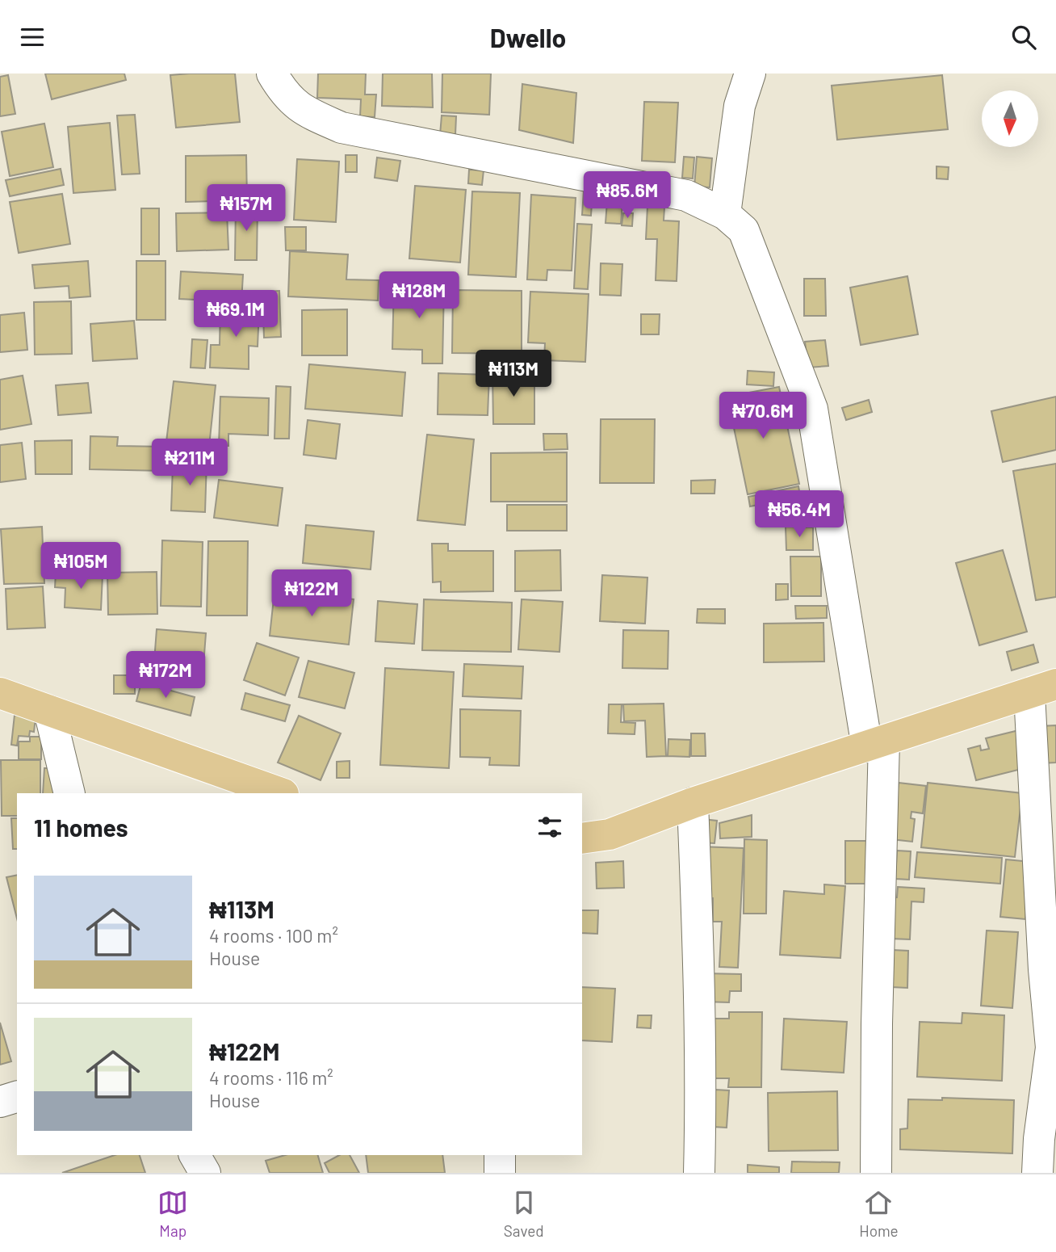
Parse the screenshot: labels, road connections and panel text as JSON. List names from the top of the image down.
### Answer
{
  "north": "bottom",
  "page": {
    "header": "Dwello",
    "price": [
      "₦85.6M",
      "₦157M",
      "₦128M",
      "₦69.1M",
      "₦113M",
      "₦70.6M",
      "₦211M",
      "₦56.4M",
      "₦105M",
      "₦122M",
      "₦172M"
    ],
    "heading": "11 homes",
    "list": [
      {
        "name": "₦113M",
        "note": "4 rooms · 100 m² · House"
      },
      {
        "name": "₦122M",
        "note": "4 rooms · 116 m² · House"
      }
    ],
    "tabs": ["Map", "Saved", "Home"]
  }
}
